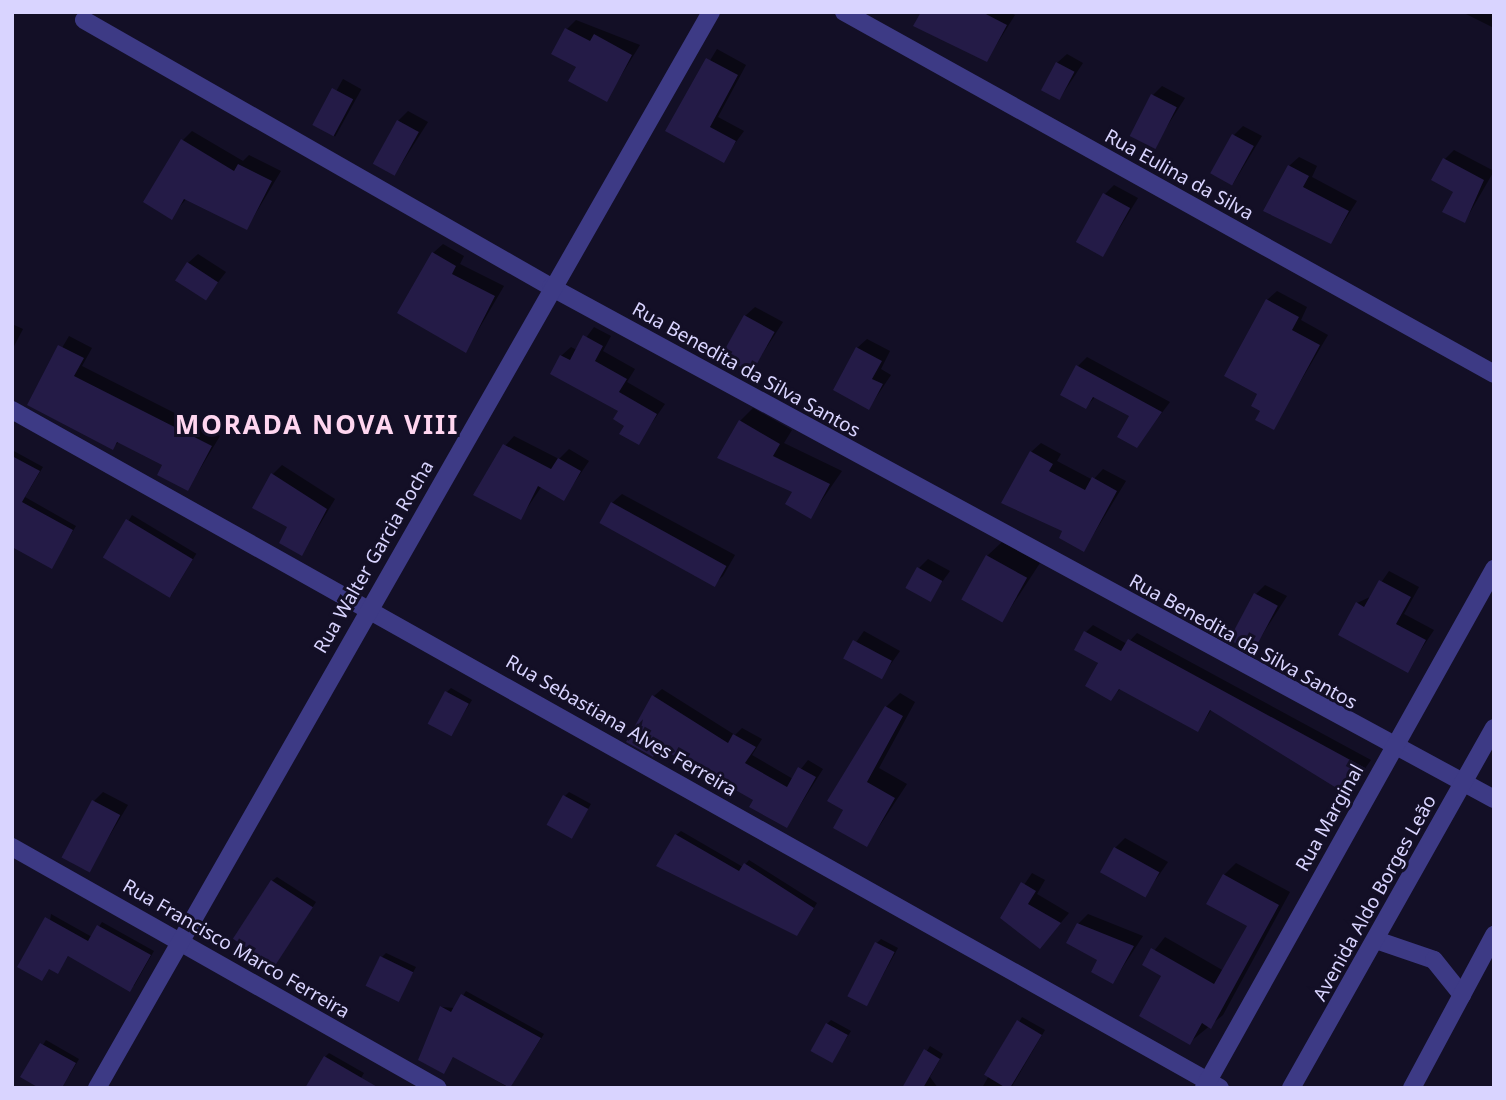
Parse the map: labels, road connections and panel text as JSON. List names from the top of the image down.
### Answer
{
  "streets": {
    "street": [
      "Rua Eulina da Silva",
      "Rua Benedita da Silva Santos",
      "Rua Walter Garcia Rocha",
      "Rua Sebastiana Alves Ferreira",
      "Rua Marginal",
      "Avenida Aldo Borges Leão",
      "Rua Francisco Marco Ferreira"
    ]
  },
  "crossings": [
    ["Rua Benedita da Silva Santos", "Rua Walter Garcia Rocha"],
    ["Rua Benedita da Silva Santos", "Rua Marginal"],
    ["Rua Benedita da Silva Santos", "Avenida Aldo Borges Leão"],
    ["Rua Walter Garcia Rocha", "Rua Sebastiana Alves Ferreira"],
    ["Rua Walter Garcia Rocha", "Rua Francisco Marco Ferreira"],
    ["Rua Sebastiana Alves Ferreira", "Rua Marginal"]
  ],
  "districts": ["MORADA NOVA VIII"]
}
